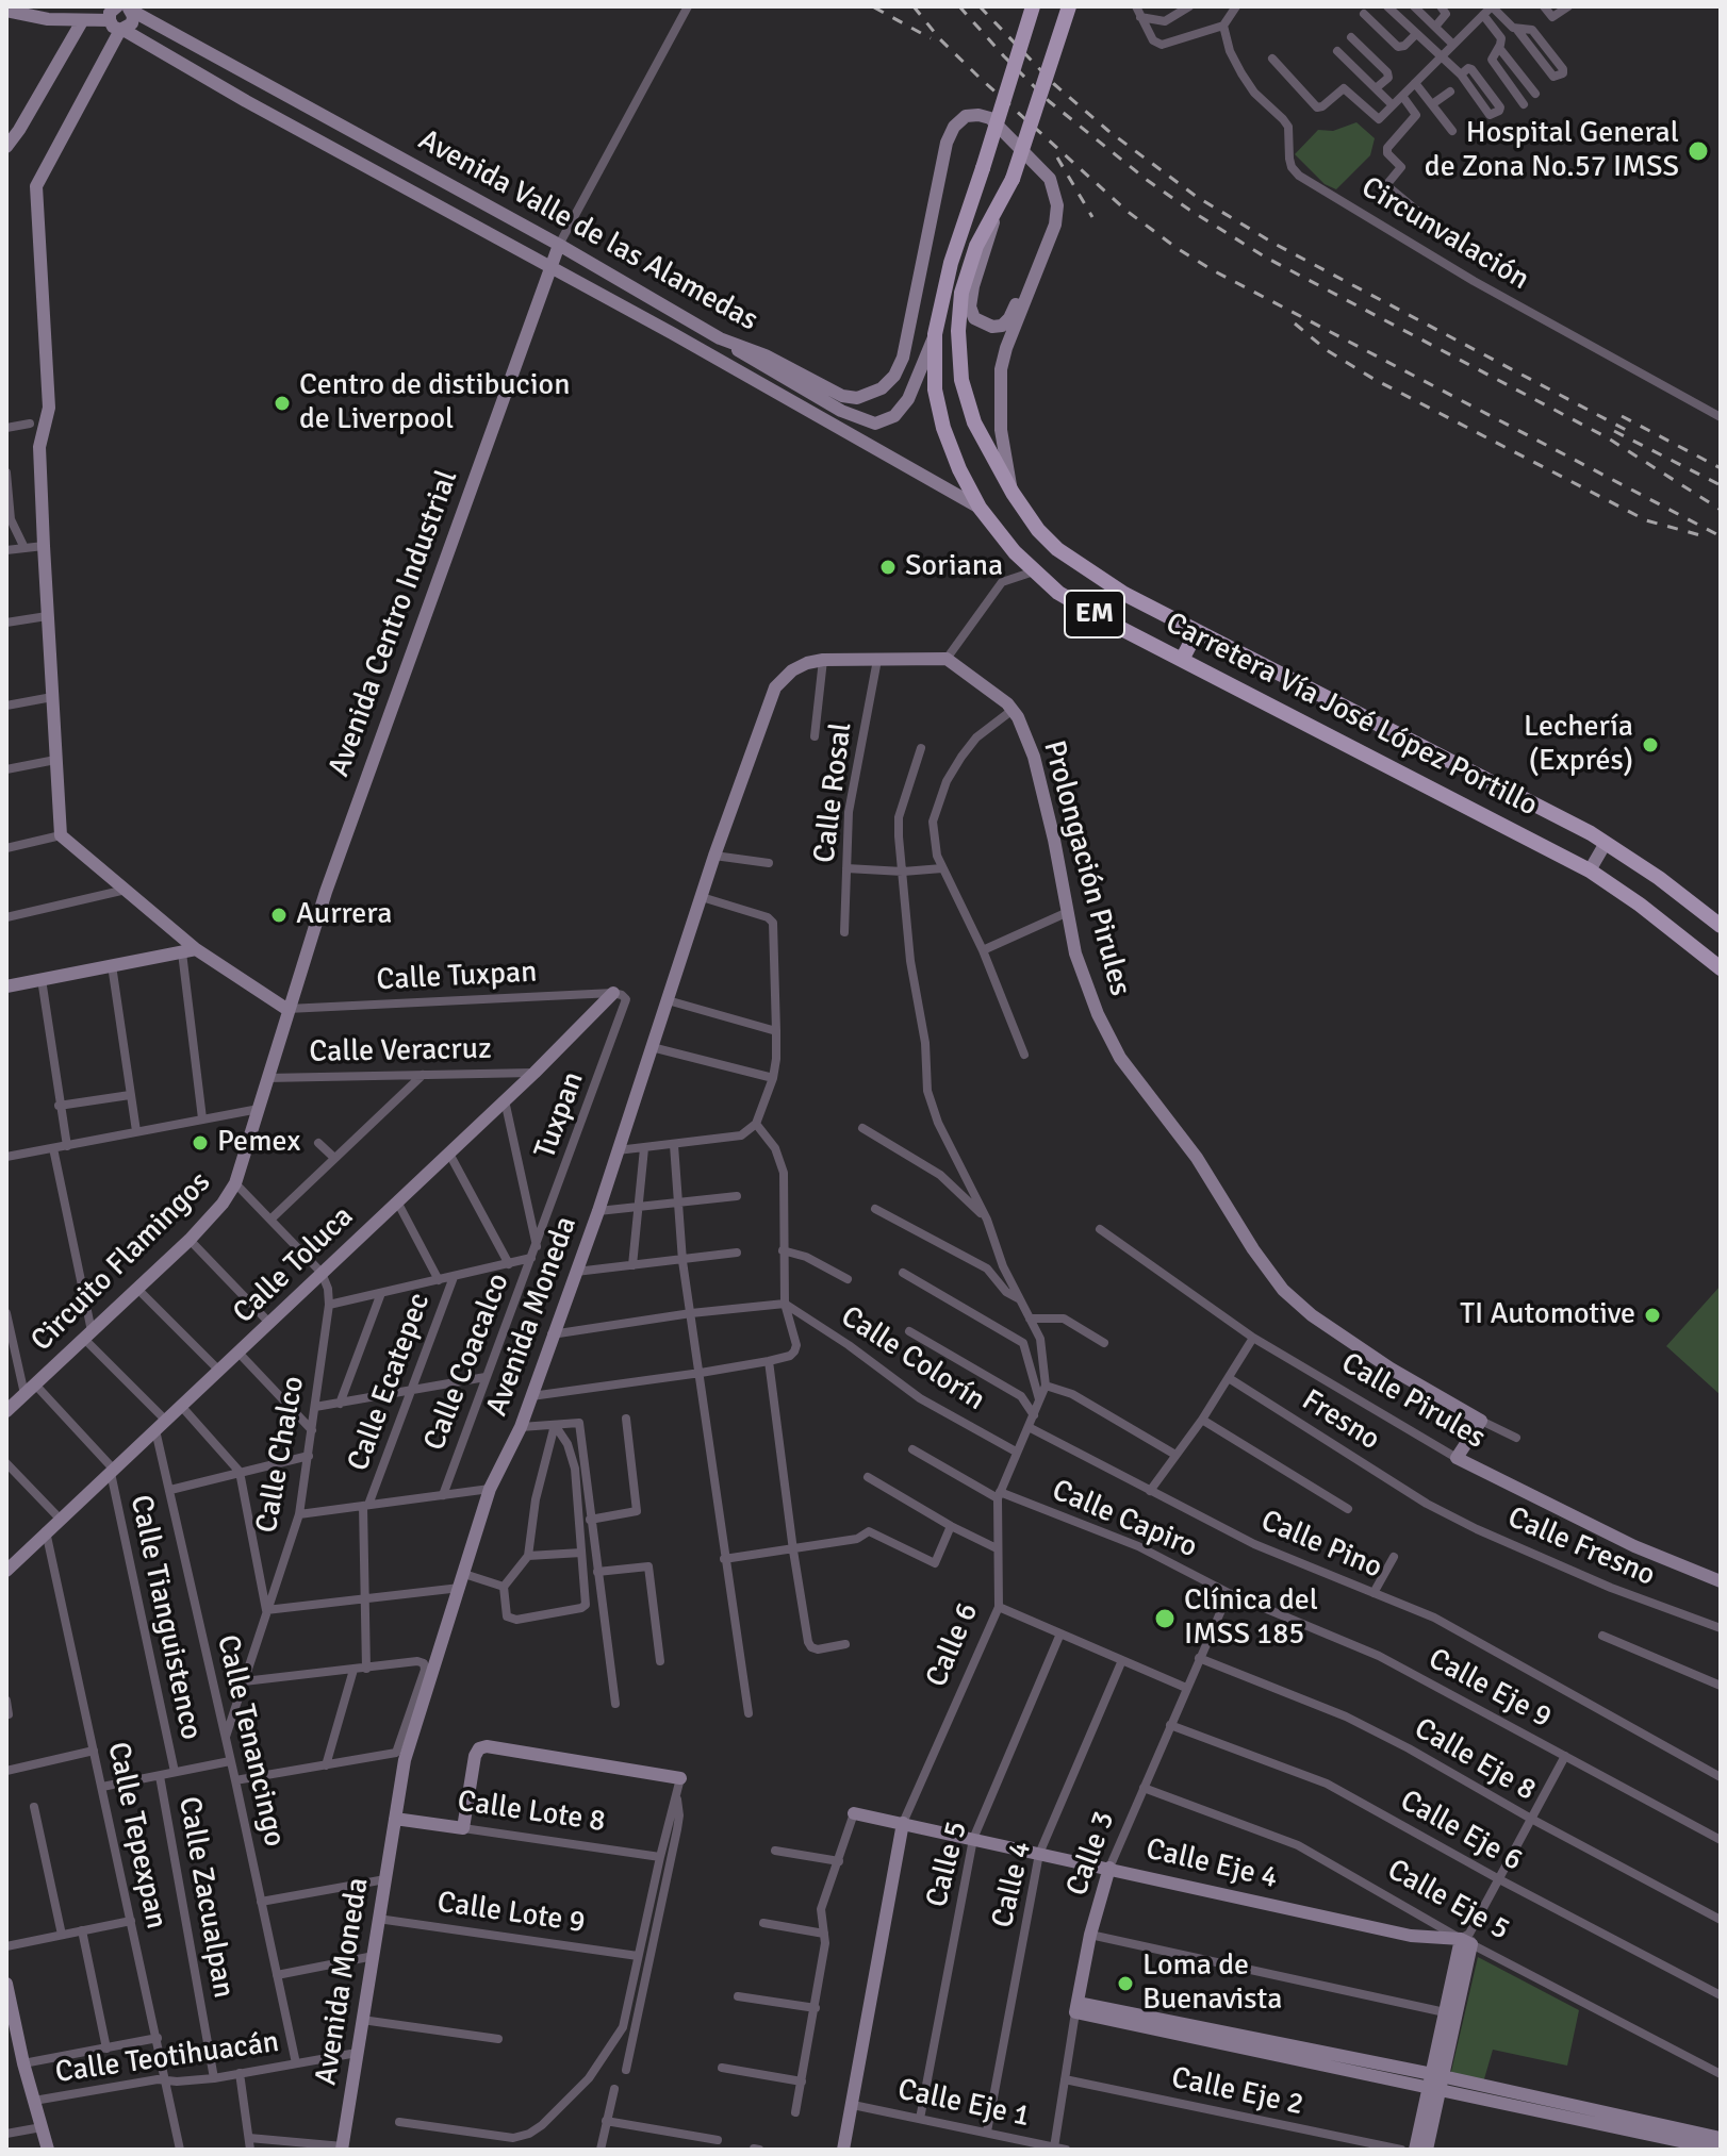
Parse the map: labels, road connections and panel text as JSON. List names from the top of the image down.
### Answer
{
  "streets": {
    "main road": [
      "Avenida Valle de las Alamedas",
      "EM",
      "Avenida Centro Industrial",
      "Carretera Vía José López Portillo",
      "Prolongación Pirules",
      "Circuito Flamingos",
      "Calle Toluca",
      "Avenida Moneda",
      "Calle Pirules",
      "Calle 6",
      "Calle Lote 8",
      "Calle 3",
      "Calle Eje 4"
    ],
    "street": [
      "Circunvalación",
      "Calle Rosal",
      "Calle Tuxpan",
      "Calle Veracruz",
      "Tuxpan",
      "Calle Colorín",
      "Calle Coacalco",
      "Calle Ecatepec",
      "Fresno",
      "Calle Chalco",
      "Calle Capiro",
      "Calle Pino",
      "Calle Fresno",
      "Calle Tianguistenco",
      "Calle Eje 9",
      "Calle Tenancingo",
      "Calle Eje 8",
      "Calle Eje 6",
      "Calle Tepexpan",
      "Calle 5",
      "Calle 4",
      "Calle Zacualpan",
      "Calle Eje 5",
      "Calle Lote 9",
      "Calle Teotihuacán",
      "Calle Eje 2",
      "Calle Eje 1"
    ]
  },
  "crossings": [
    ["Avenida Valle de las Alamedas", "Avenida Centro Industrial"],
    ["Avenida Valle de las Alamedas", "Carretera Vía José López Portillo"],
    ["Avenida Centro Industrial", "Calle Tuxpan"],
    ["Avenida Centro Industrial", "Calle Veracruz"],
    ["Avenida Centro Industrial", "Circuito Flamingos"],
    ["Calle Rosal", "Avenida Moneda"],
    ["Prolongación Pirules", "Avenida Moneda"],
    ["Calle Tuxpan", "Tuxpan"],
    ["Calle Tuxpan", "Calle Toluca"],
    ["Calle Veracruz", "Calle Toluca"],
    ["Tuxpan", "Calle Toluca"],
    ["Tuxpan", "Calle Coacalco"],
    ["Calle Toluca", "Calle Ecatepec"],
    ["Calle Toluca", "Calle Chalco"],
    ["Calle Toluca", "Calle Tianguistenco"],
    ["Calle Toluca", "Calle Tenancingo"],
    ["Calle Toluca", "Calle Tepexpan"],
    ["Avenida Moneda", "Calle Lote 8"],
    ["Avenida Moneda", "Calle Lote 9"],
    ["Avenida Moneda", "Calle Teotihuacán"],
    ["Calle Colorín", "Calle 6"],
    ["Fresno", "Calle Fresno"],
    ["Calle Chalco", "Calle Tenancingo"],
    ["Calle Capiro", "Calle 6"],
    ["Calle Capiro", "Calle Eje 9"],
    ["Calle Capiro", "Calle 3"],
    ["Calle Pino", "Calle 6"],
    ["Calle 6", "Calle Eje 4"],
    ["Calle 6", "Calle Eje 1"],
    ["Calle Eje 9", "Calle 3"],
    ["Calle Tenancingo", "Calle Teotihuacán"],
    ["Calle Eje 8", "Calle 3"],
    ["Calle Eje 6", "Calle 3"],
    ["Calle Tepexpan", "Calle Teotihuacán"],
    ["Calle 3", "Calle Eje 4"],
    ["Calle 3", "Calle Eje 5"],
    ["Calle 3", "Calle Eje 2"],
    ["Calle 3", "Calle Eje 1"],
    ["Calle 5", "Calle Eje 4"],
    ["Calle 5", "Calle Eje 1"],
    ["Calle Eje 4", "Calle 4"],
    ["Calle Eje 4", "Calle Eje 5"],
    ["Calle 4", "Calle Eje 1"],
    ["Calle Zacualpan", "Calle Teotihuacán"]
  ],
  "places": [
    "Hospital General de Zona No.57 IMSS",
    "Centro de distibucion de Liverpool",
    "Soriana",
    "Lechería (Exprés)",
    "Aurrera",
    "Pemex",
    "TI Automotive",
    "Clínica del IMSS 185",
    "Loma de Buenavista"
  ]
}
